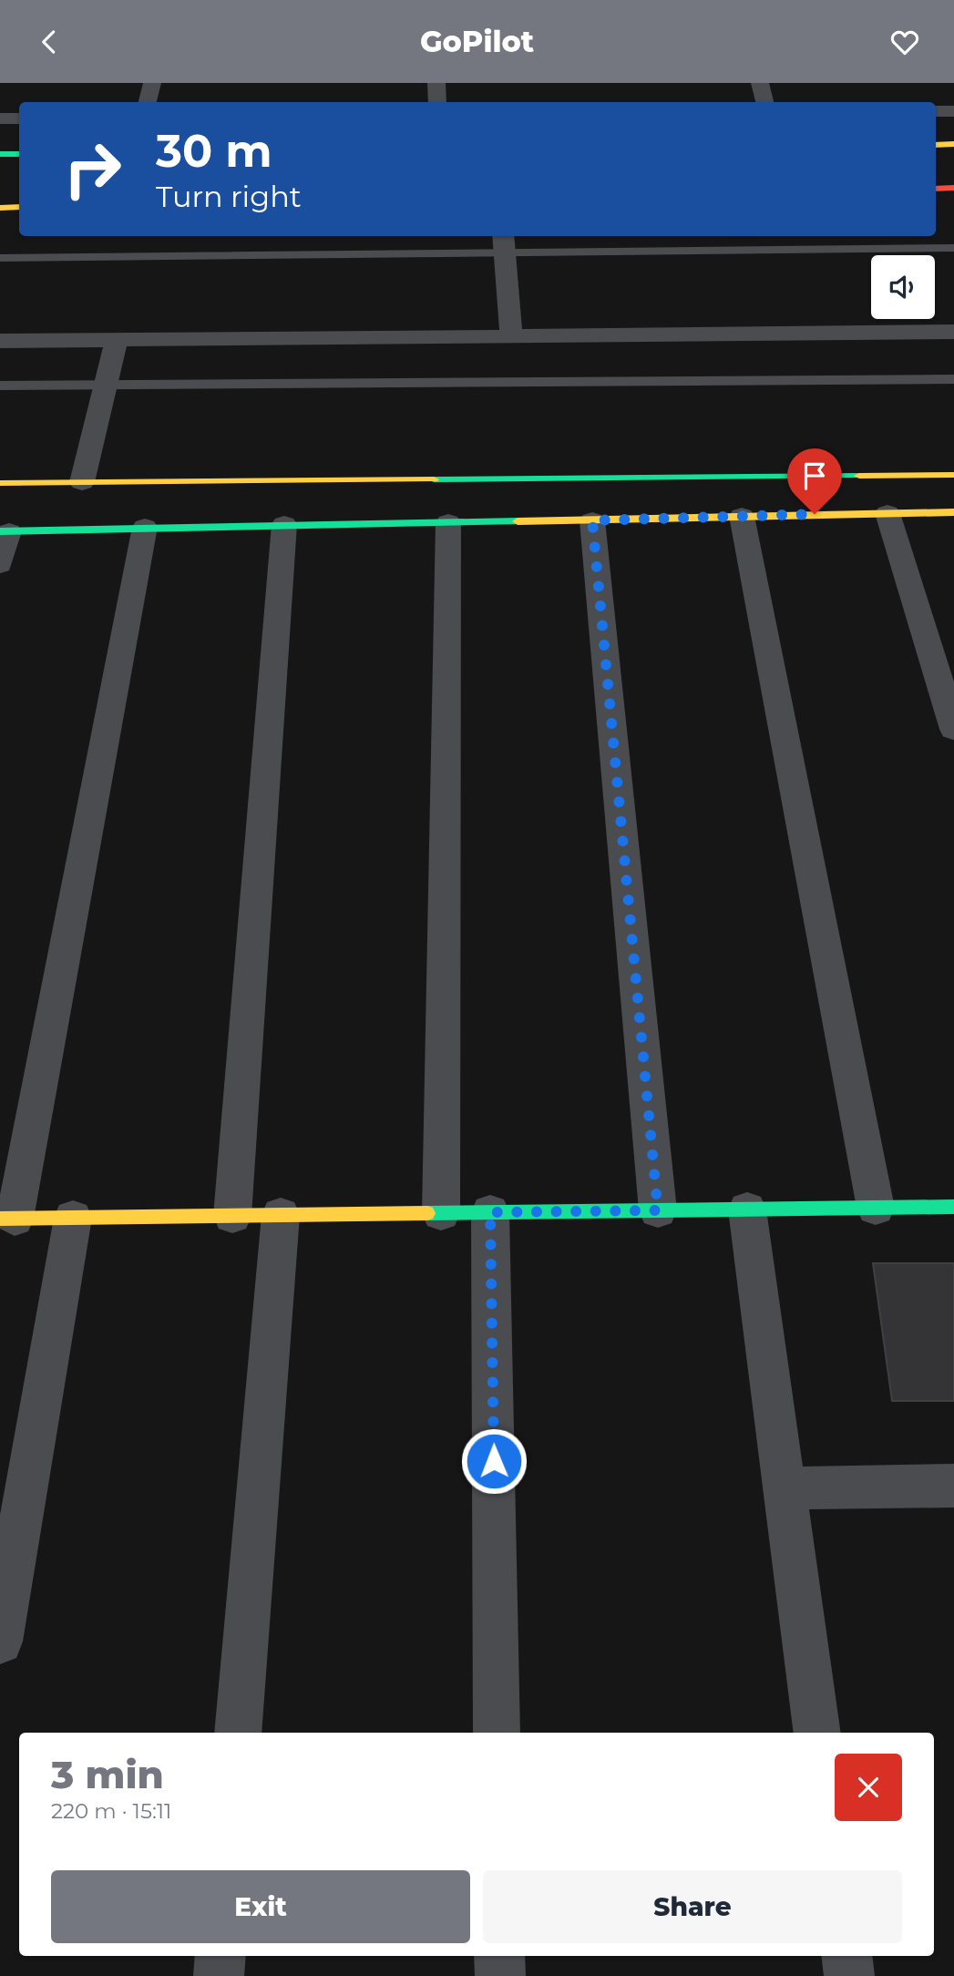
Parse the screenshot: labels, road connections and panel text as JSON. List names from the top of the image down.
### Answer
{
  "page": {
    "header": "GoPilot",
    "turn": ["30 m", "Turn right"],
    "heading": ["3 min", "220 m · 15:11"],
    "buttons": ["Exit", "Share"]
  }
}
